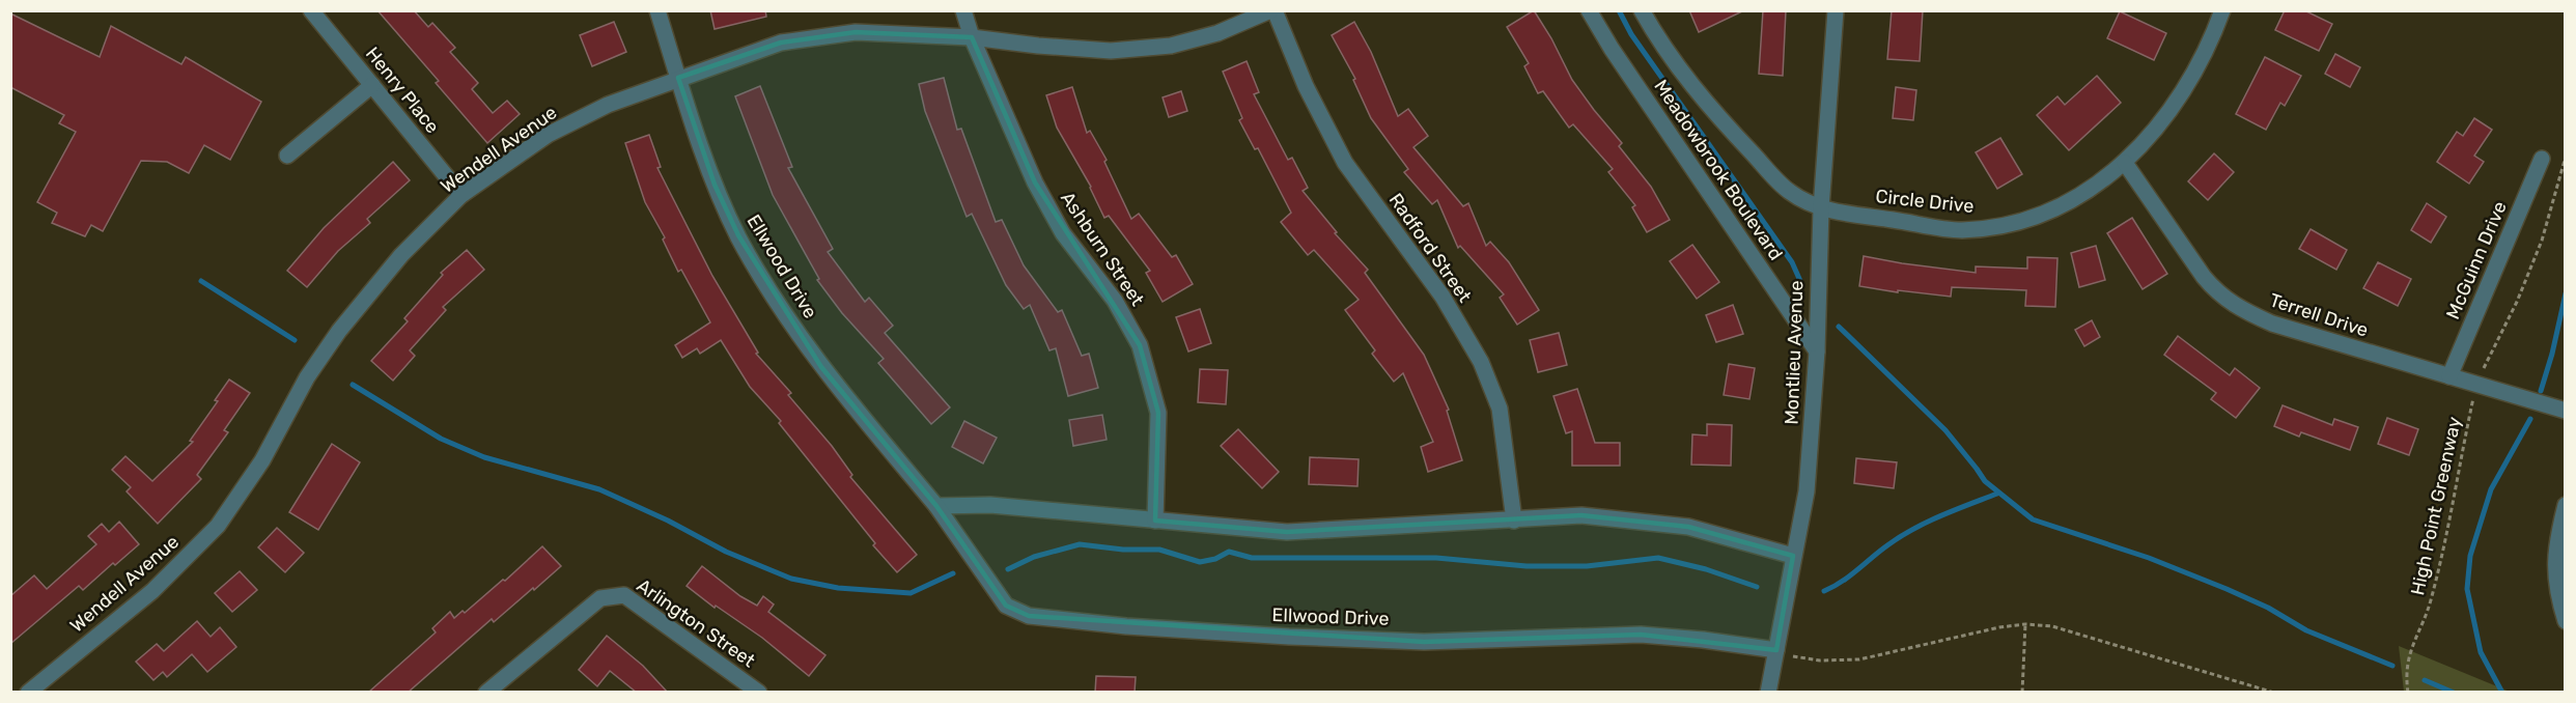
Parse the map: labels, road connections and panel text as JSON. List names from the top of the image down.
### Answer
{
  "streets": {
    "street": [
      "Henry Place",
      "Wendell Avenue",
      "Meadowbrook Boulevard",
      "Circle Drive",
      "Radford Street",
      "Ashburn Street",
      "McGuinn Drive",
      "Ellwood Drive",
      "Terrell Drive",
      "Montlieu Avenue",
      "Arlington Street"
    ],
    "path": ["High Point Greenway"]
  },
  "crossings": [
    ["Henry Place", "Wendell Avenue"],
    ["Wendell Avenue", "Radford Street"],
    ["Wendell Avenue", "Ashburn Street"],
    ["Wendell Avenue", "Ellwood Drive"],
    ["Meadowbrook Boulevard", "Circle Drive"],
    ["Meadowbrook Boulevard", "Montlieu Avenue"],
    ["Circle Drive", "Terrell Drive"],
    ["Circle Drive", "Montlieu Avenue"],
    ["McGuinn Drive", "Terrell Drive"],
    ["Ellwood Drive", "Montlieu Avenue"]
  ]
}
